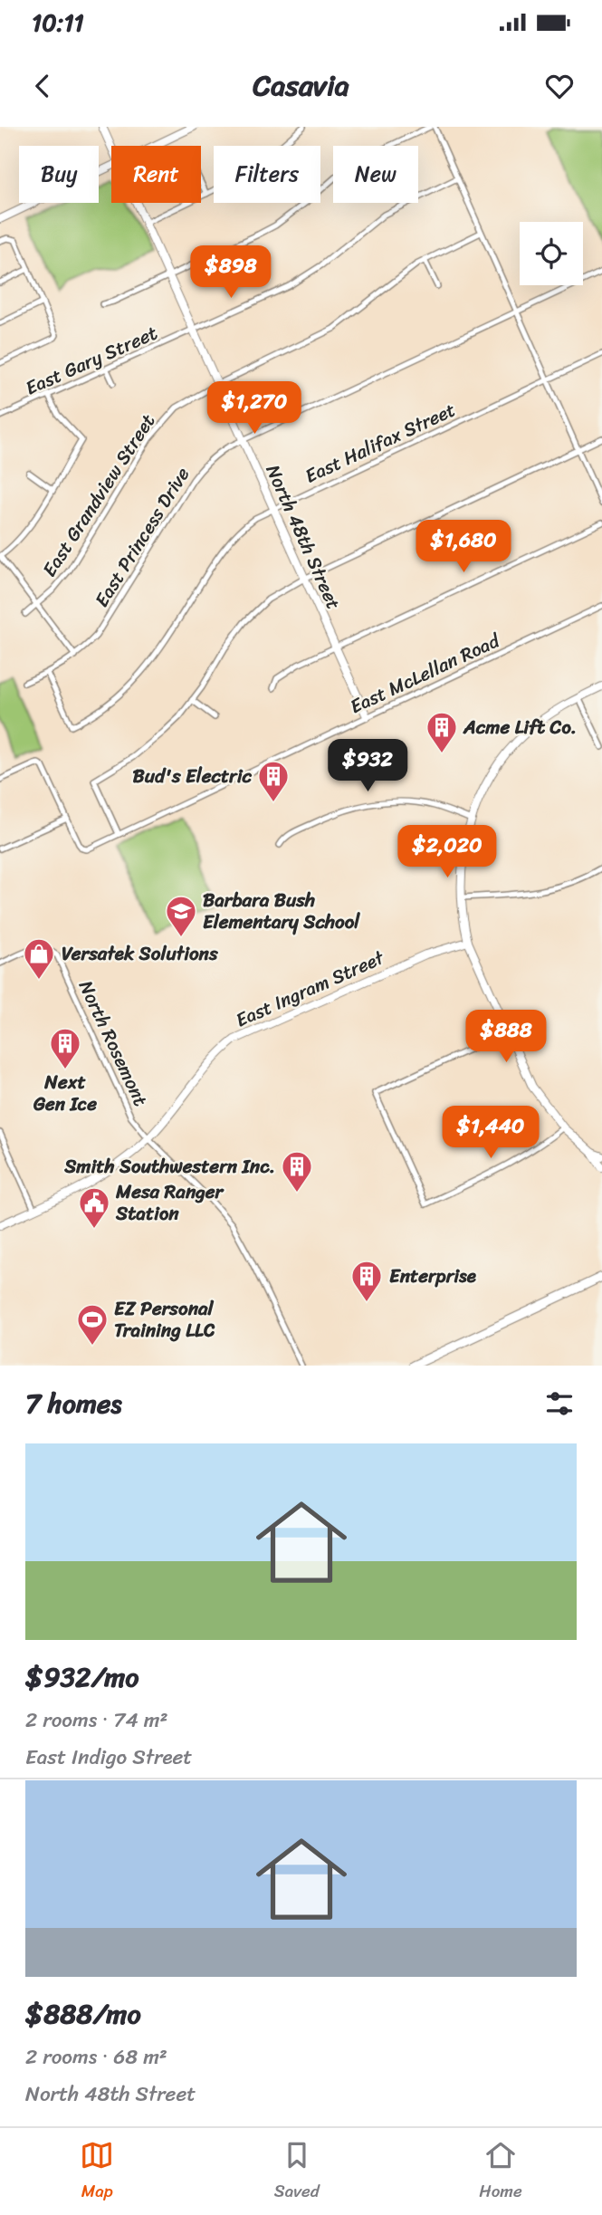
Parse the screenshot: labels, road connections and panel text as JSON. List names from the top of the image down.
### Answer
{
  "streets": {
    "street": [
      "East Gary Street",
      "East Halifax Street",
      "East Grandview Street",
      "East Princess Drive",
      "North 48th Street",
      "East McLellan Road",
      "East Ingram Street",
      "North Rosemont"
    ]
  },
  "crossings": [
    ["East Gary Street", "North 48th Street"],
    ["East Halifax Street", "East Princess Drive"],
    ["East Halifax Street", "North 48th Street"],
    ["East Grandview Street", "North 48th Street"],
    ["East Princess Drive", "North 48th Street"],
    ["North 48th Street", "East McLellan Road"],
    ["East Ingram Street", "North Rosemont"]
  ],
  "places": {
    "building": [
      "Acme Lift Co.",
      "Bud's Electric",
      "Next Gen Ice",
      "Smith Southwestern Inc.",
      "Enterprise"
    ],
    "school or university": ["Barbara Bush Elementary School"],
    "shop": ["Versatek Solutions"],
    "public building": ["Mesa Ranger Station"],
    "sports": ["EZ Personal Training LLC"]
  },
  "page": {
    "status": "10:11",
    "header": "Casavia",
    "chip": [
      "Buy",
      "Rent",
      "Filters",
      "New"
    ],
    "price": [
      "$898",
      "$1,270",
      "$1,680",
      "$932",
      "$2,020",
      "$888",
      "$1,440"
    ],
    "heading": "7 homes",
    "list": [
      {
        "name": "$932/mo",
        "note": "2 rooms · 74 m² · East Indigo Street"
      },
      {
        "name": "$888/mo",
        "note": "2 rooms · 68 m² · North 48th Street"
      }
    ],
    "tabs": ["Map", "Saved", "Home"]
  }
}
